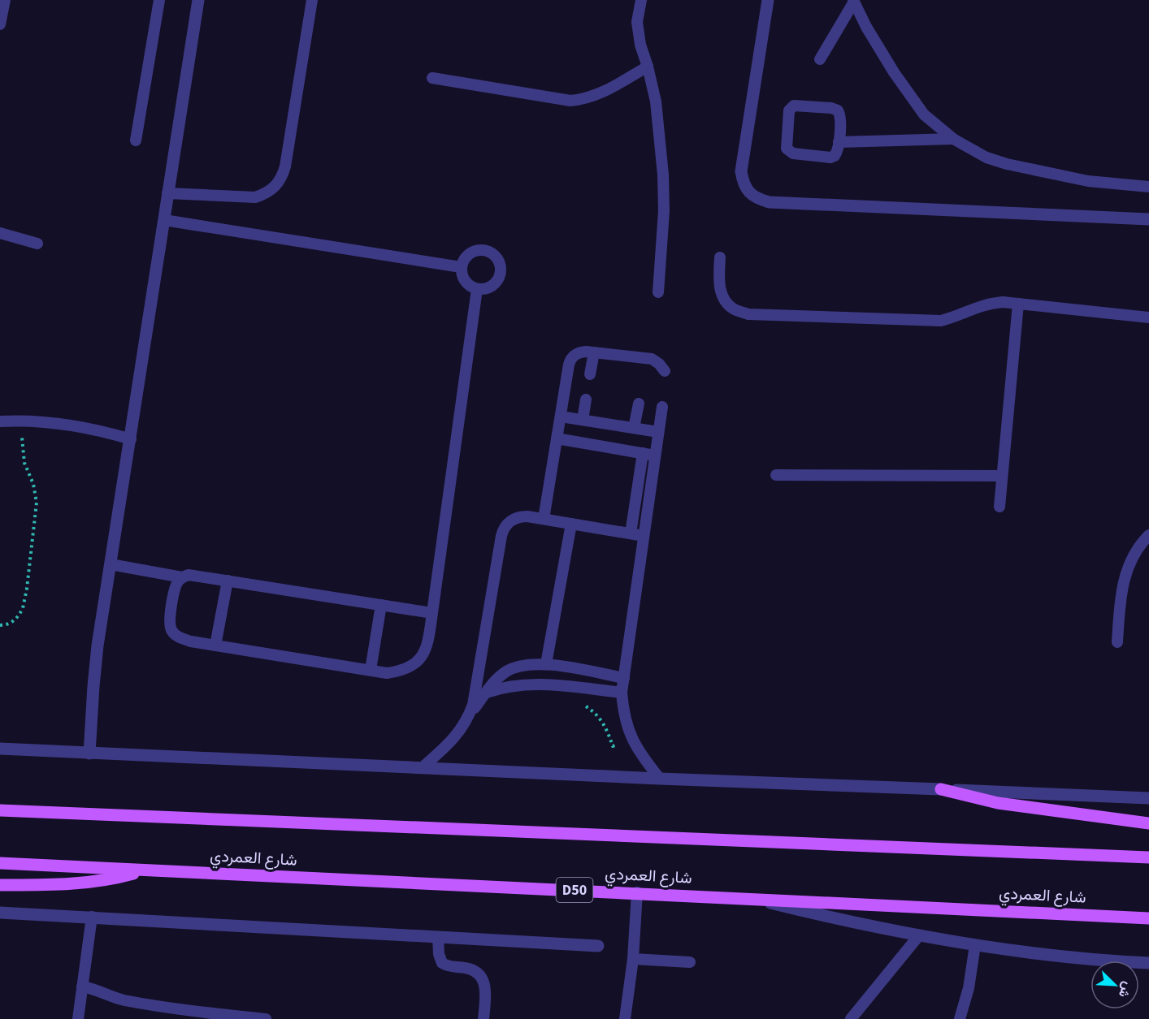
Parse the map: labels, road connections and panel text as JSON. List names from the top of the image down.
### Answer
{
  "streets": {
    "main road": ["شارع العمردي", "D50"]
  },
  "north": "bottom right"
}
